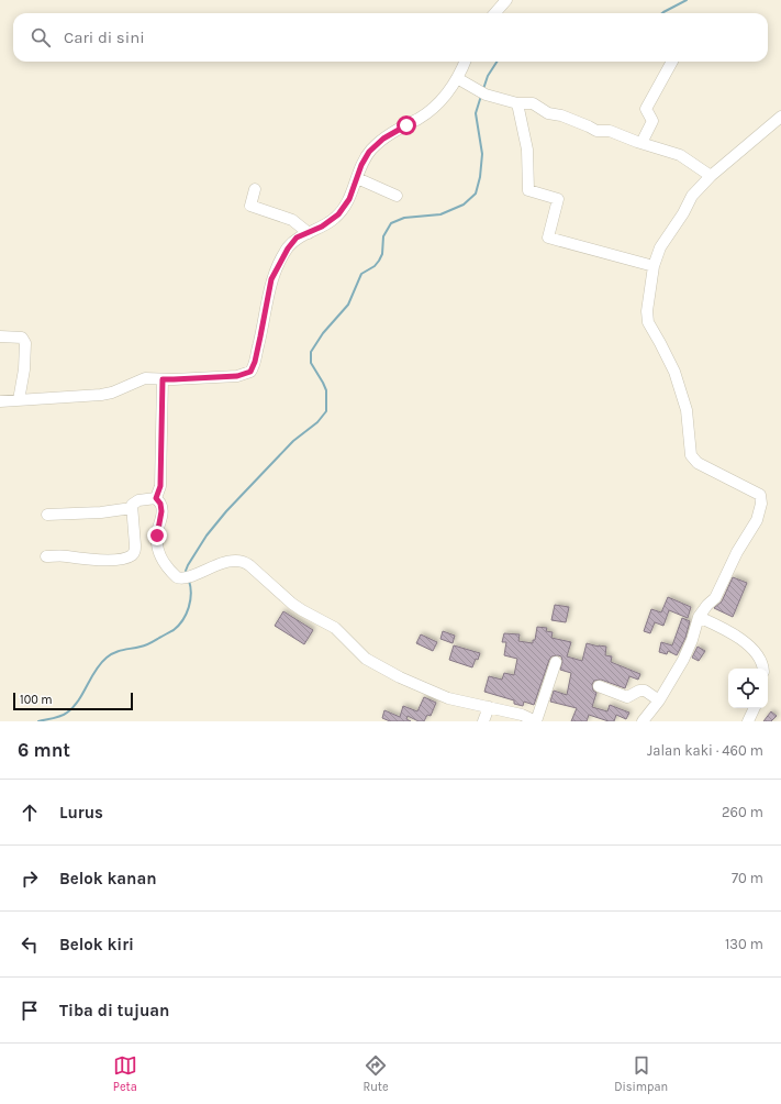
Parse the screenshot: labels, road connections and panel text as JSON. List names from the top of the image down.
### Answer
{
  "scale_bar": "100 m",
  "page": {
    "search": "Cari di sini",
    "scale": "100 m",
    "heading": ["6 mnt", "Jalan kaki · 460 m"],
    "list": [
      ["Lurus", "260 m"],
      ["Belok kanan", "70 m"],
      ["Belok kiri", "130 m"],
      "Tiba di tujuan"
    ],
    "nav": ["Peta", "Rute", "Disimpan"]
  }
}
